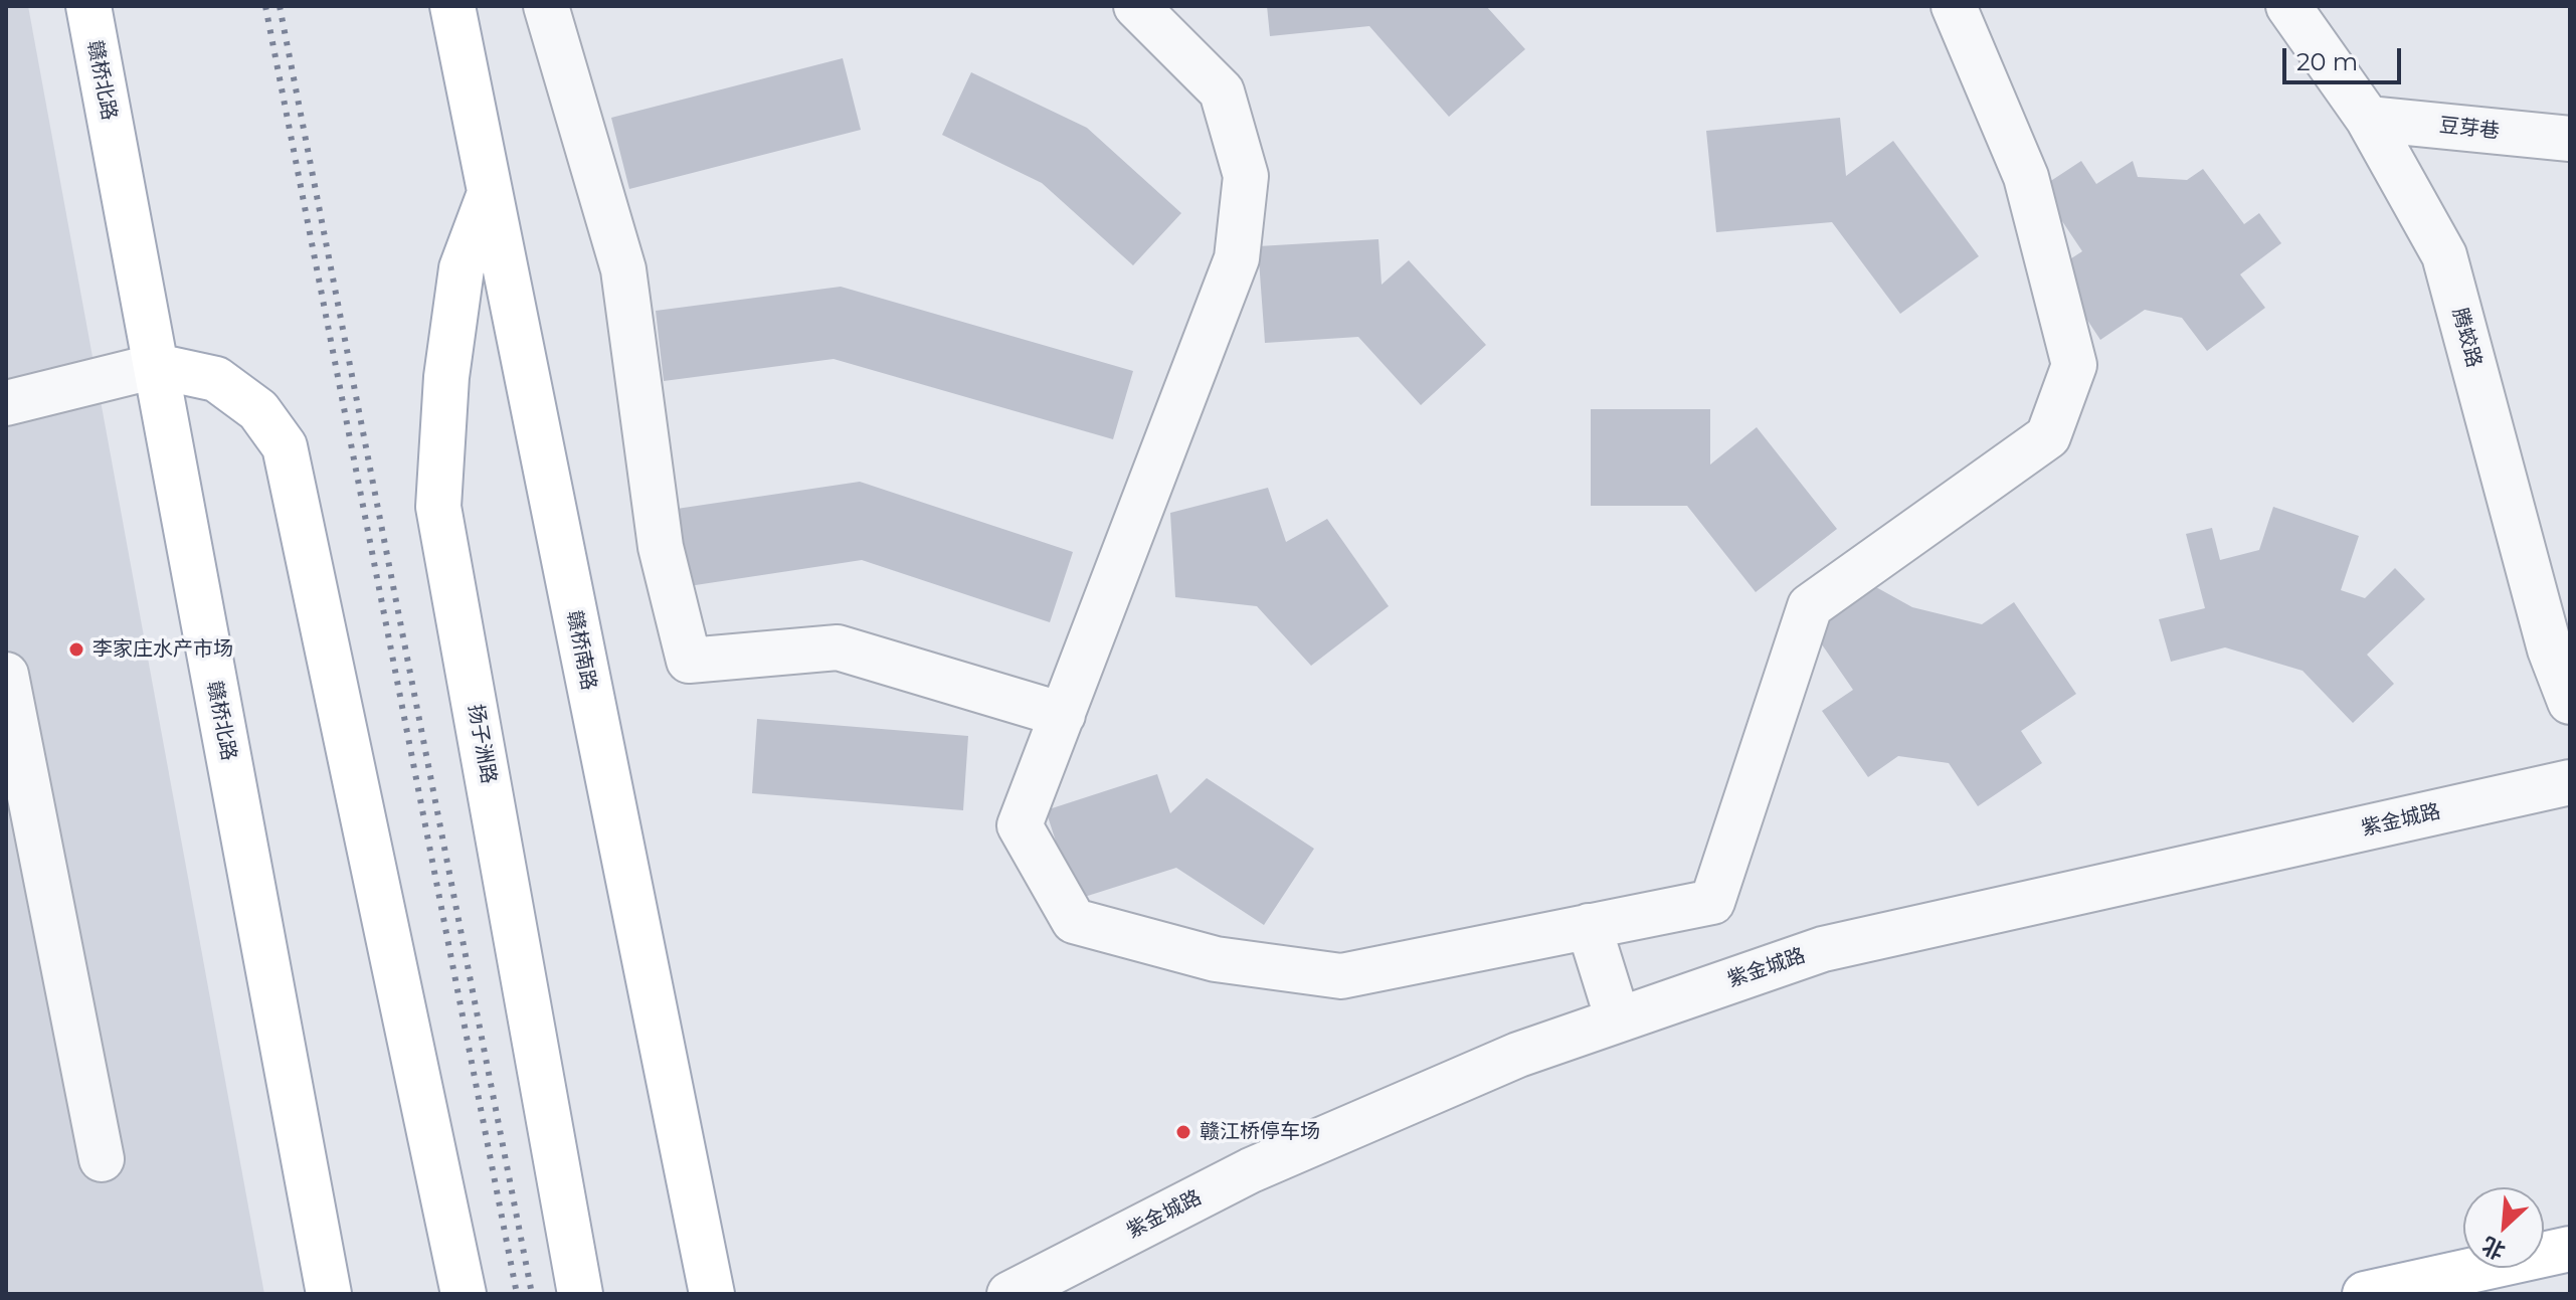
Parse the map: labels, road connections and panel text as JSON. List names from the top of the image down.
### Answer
{
  "streets": {
    "main road": ["赣桥北路", "赣桥南路", "扬子洲路"],
    "street": ["豆芽巷", "腾蛟路", "紫金城路"]
  },
  "crossings": [
    ["豆芽巷", "腾蛟路"],
    ["赣桥南路", "扬子洲路"]
  ],
  "places": ["李家庄水产市场", "赣江桥停车场"],
  "scale_bar": "20 m",
  "north": "bottom left"
}
